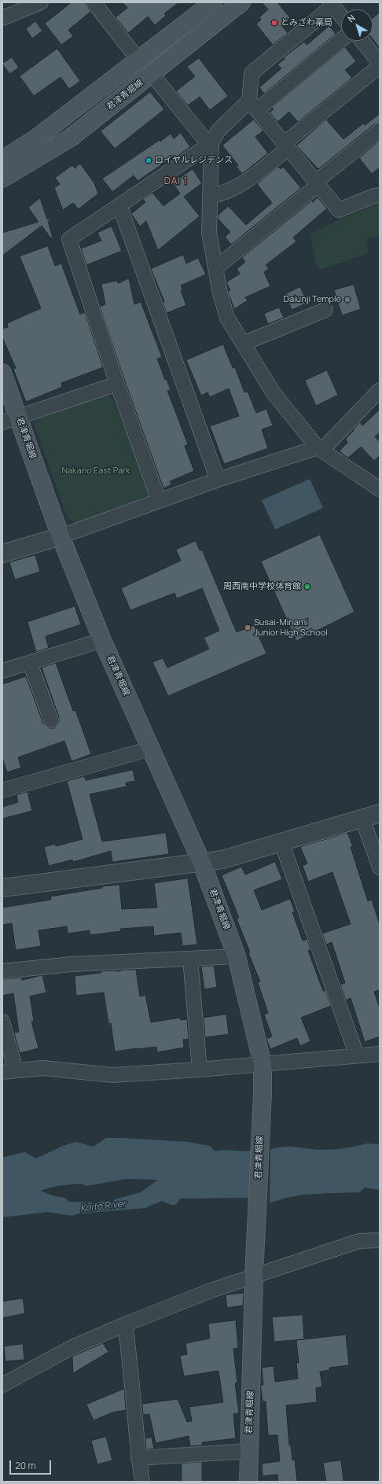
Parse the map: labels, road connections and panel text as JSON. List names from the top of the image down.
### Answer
{
  "streets": {
    "main road": ["君津青堀線"]
  },
  "districts": ["DAI 1"],
  "water": ["Koito River"],
  "parks": ["Nakano East Park"],
  "places": [
    "とみざわ薬局",
    "ロイヤルレジデンス",
    "Daiunji Temple",
    "周西南中学校体育館",
    "Susai-Minami Junior High School"
  ],
  "scale_bar": "20 m",
  "north": "top left"
}
